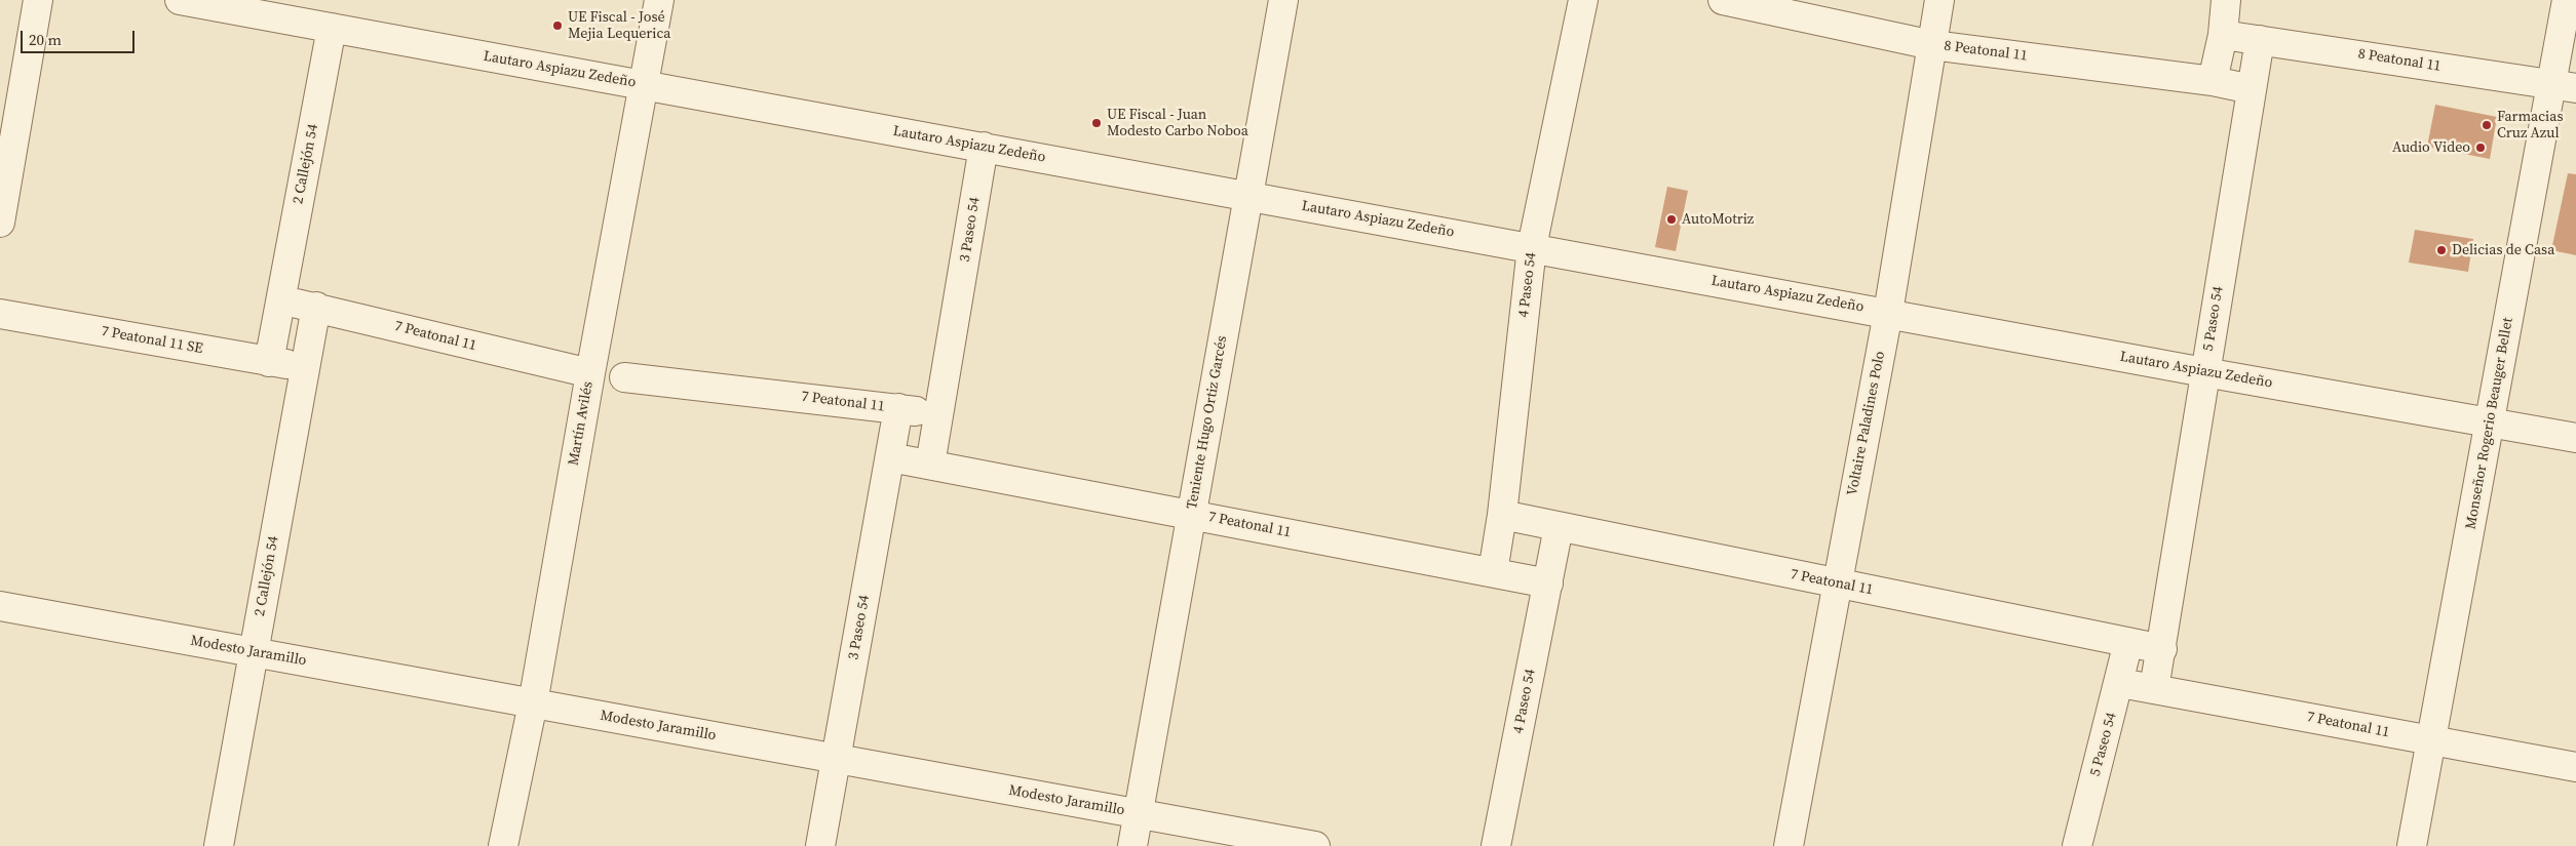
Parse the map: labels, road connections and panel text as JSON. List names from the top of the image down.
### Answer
{
  "streets": {
    "street": [
      "8 Peatonal 11",
      "Lautaro Aspiazu Zedeño",
      "2 Callejón 54",
      "3 Paseo 54",
      "4 Paseo 54",
      "5 Paseo 54",
      "7 Peatonal 11",
      "7 Peatonal 11 SE",
      "Teniente Hugo Ortiz Garcés",
      "Martín Avilés",
      "Voltaire Paladines Polo",
      "Monseñor Rogerio Beauger Bellet",
      "Modesto Jaramillo"
    ]
  },
  "crossings": [
    ["8 Peatonal 11", "5 Paseo 54"],
    ["8 Peatonal 11", "Voltaire Paladines Polo"],
    ["8 Peatonal 11", "Monseñor Rogerio Beauger Bellet"],
    ["Lautaro Aspiazu Zedeño", "2 Callejón 54"],
    ["Lautaro Aspiazu Zedeño", "3 Paseo 54"],
    ["Lautaro Aspiazu Zedeño", "4 Paseo 54"],
    ["Lautaro Aspiazu Zedeño", "5 Paseo 54"],
    ["Lautaro Aspiazu Zedeño", "Teniente Hugo Ortiz Garcés"],
    ["Lautaro Aspiazu Zedeño", "Martín Avilés"],
    ["Lautaro Aspiazu Zedeño", "Voltaire Paladines Polo"],
    ["Lautaro Aspiazu Zedeño", "Monseñor Rogerio Beauger Bellet"],
    ["2 Callejón 54", "7 Peatonal 11"],
    ["2 Callejón 54", "7 Peatonal 11 SE"],
    ["2 Callejón 54", "Modesto Jaramillo"],
    ["3 Paseo 54", "7 Peatonal 11"],
    ["3 Paseo 54", "Modesto Jaramillo"],
    ["4 Paseo 54", "7 Peatonal 11"],
    ["5 Paseo 54", "7 Peatonal 11"],
    ["7 Peatonal 11", "Teniente Hugo Ortiz Garcés"],
    ["7 Peatonal 11", "Martín Avilés"],
    ["7 Peatonal 11", "Voltaire Paladines Polo"],
    ["7 Peatonal 11", "Monseñor Rogerio Beauger Bellet"],
    ["Teniente Hugo Ortiz Garcés", "Modesto Jaramillo"],
    ["Martín Avilés", "Modesto Jaramillo"]
  ],
  "places": [
    "UE Fiscal - José Mejia Lequerica",
    "UE Fiscal - Juan Modesto Carbo Noboa",
    "Farmacias Cruz Azul",
    "Audio Video",
    "AutoMotriz",
    "Delicias de Casa"
  ],
  "scale_bar": "20 m"
}
